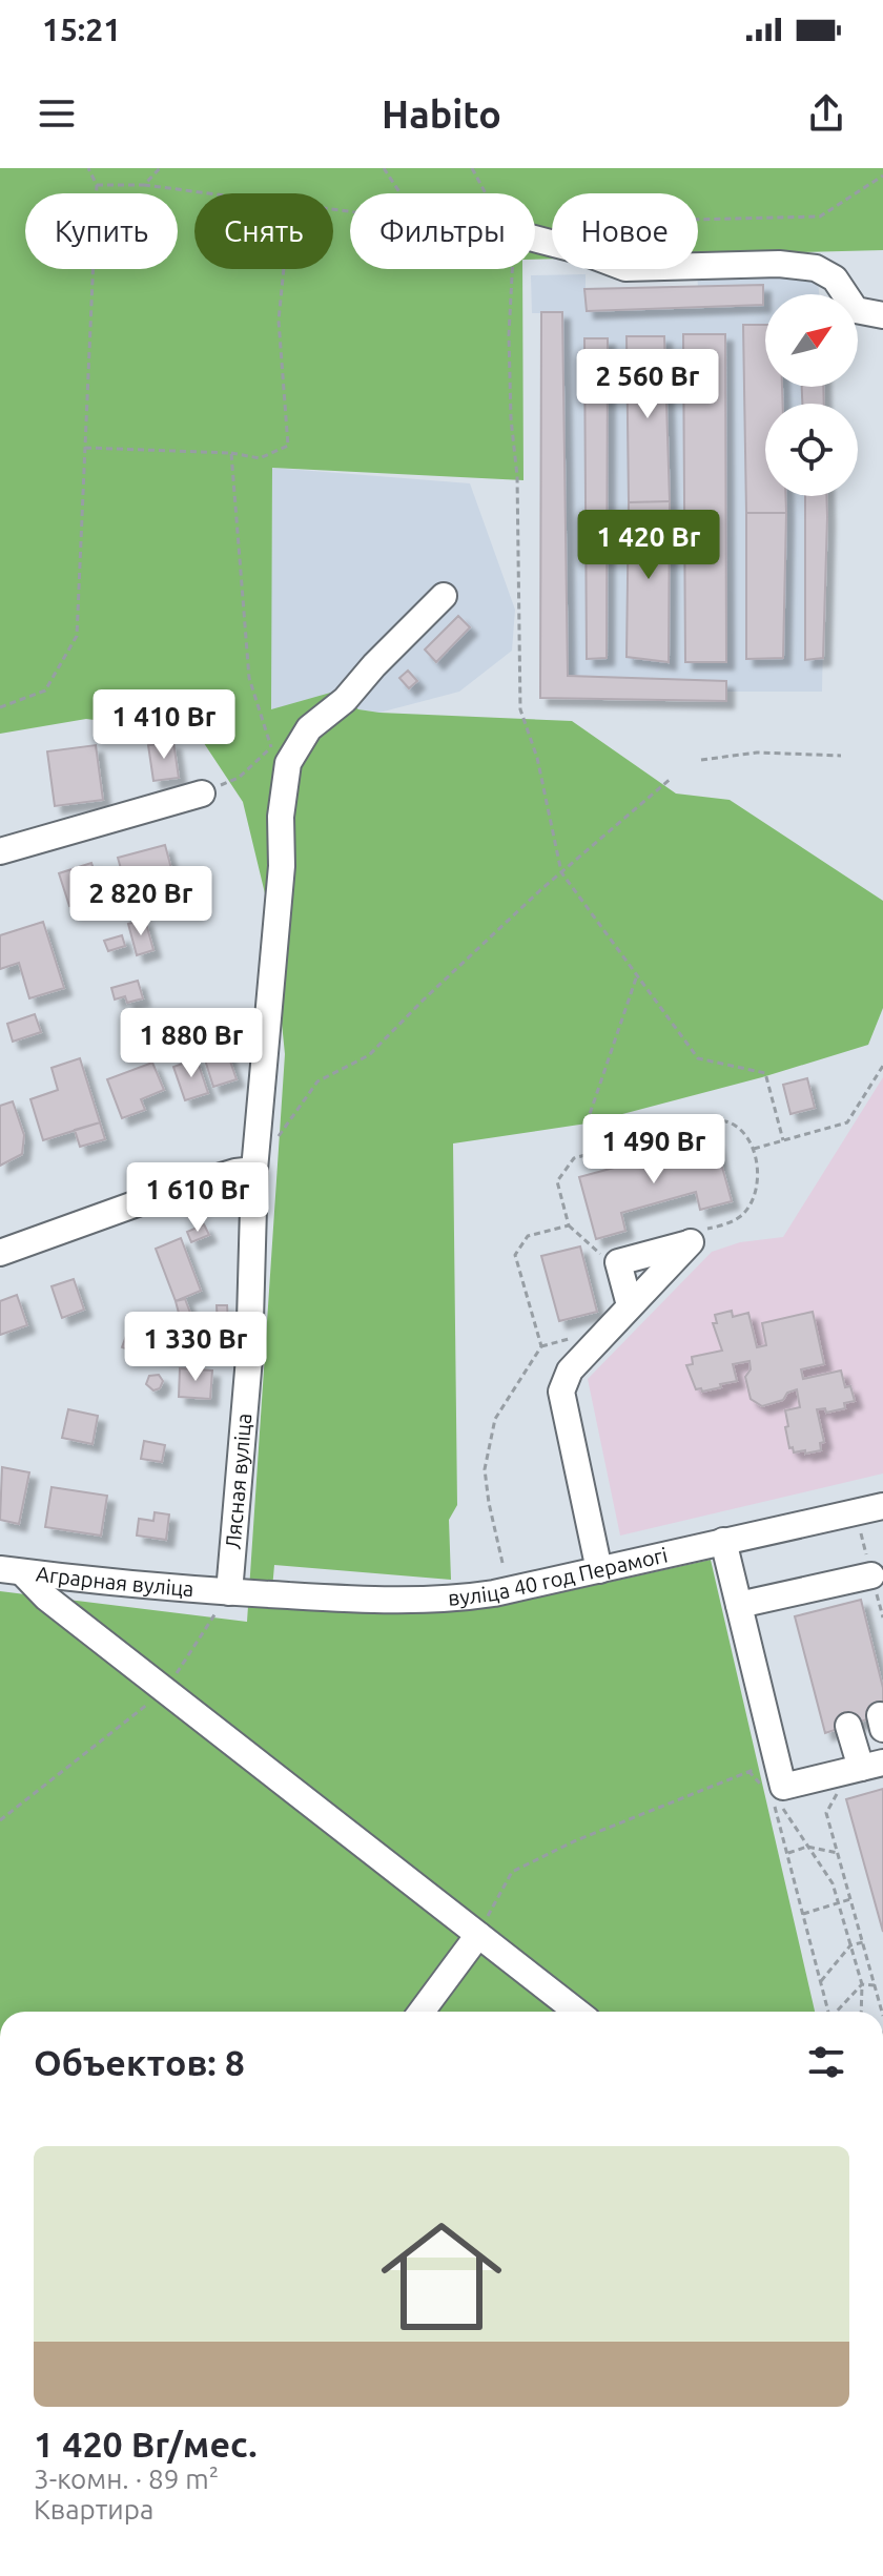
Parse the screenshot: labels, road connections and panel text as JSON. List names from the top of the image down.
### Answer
{
  "streets": {
    "street": ["Лясная вуліца", "вуліца 40 год Перамогі", "Аграрная вуліца"]
  },
  "crossings": [
    ["Лясная вуліца", "вуліца 40 год Перамогі"],
    ["Лясная вуліца", "Аграрная вуліца"],
    ["вуліца 40 год Перамогі", "Аграрная вуліца"]
  ],
  "north": "top right",
  "page": {
    "status": "15:21",
    "header": "Habito",
    "chip": [
      "Купить",
      "Снять",
      "Фильтры",
      "Новое"
    ],
    "price": [
      "2 560 Br",
      "1 420 Br",
      "1 410 Br",
      "2 820 Br",
      "1 880 Br",
      "1 490 Br",
      "1 610 Br",
      "1 330 Br"
    ],
    "heading": "Объектов: 8",
    "list": [
      {
        "name": "1 420 Br/мес.",
        "note": "3-комн. · 89 m² · Квартира"
      }
    ]
  }
}
